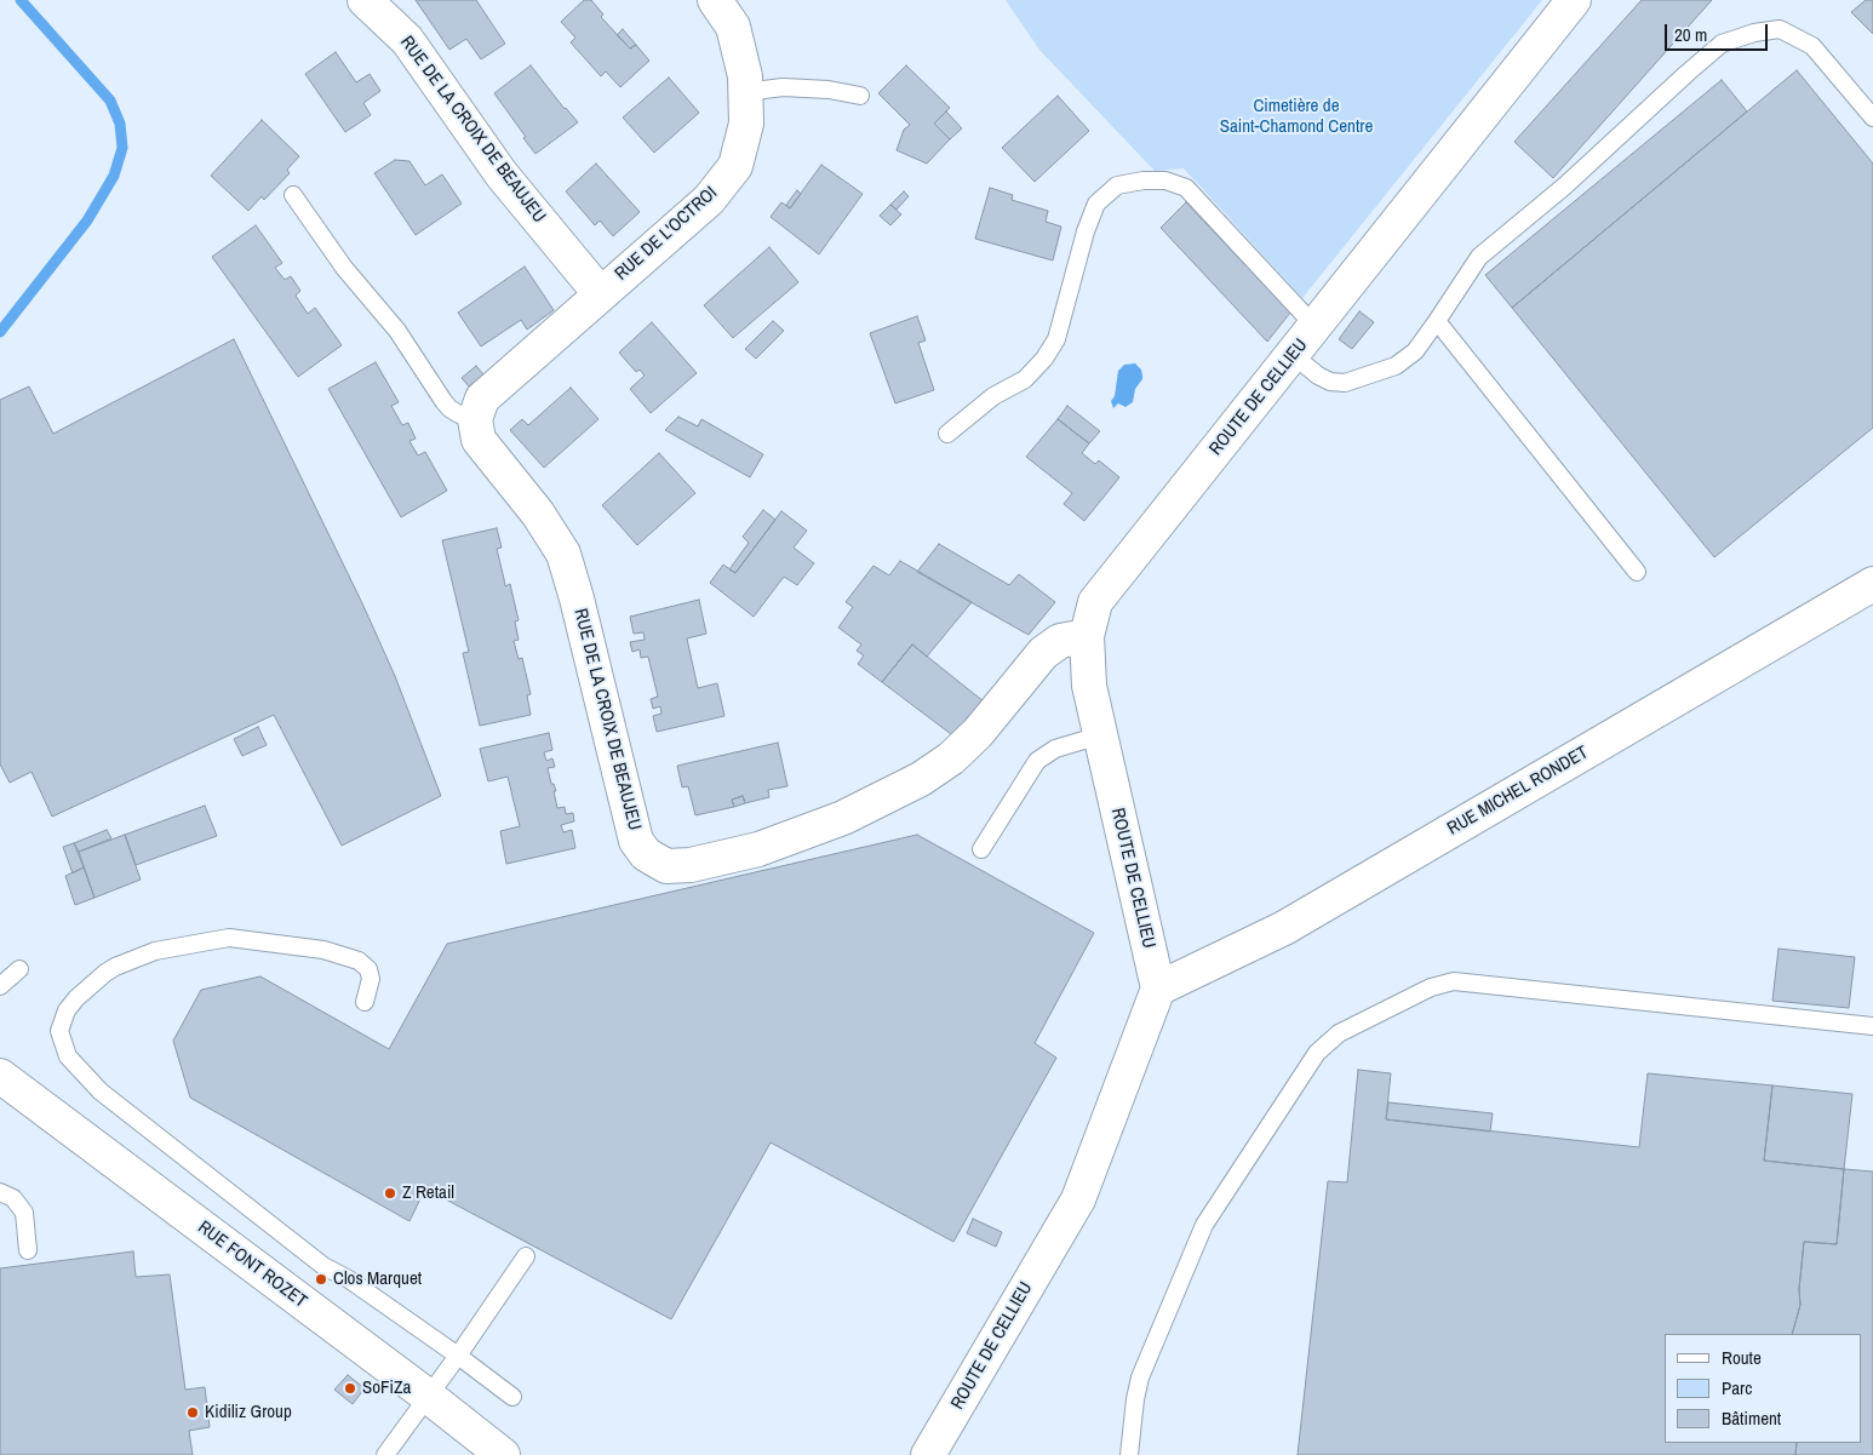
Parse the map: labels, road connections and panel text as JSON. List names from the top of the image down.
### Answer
{
  "streets": {
    "street": [
      "RUE DE LA CROIX DE BEAUJEU",
      "RUE DE L'OCTROI",
      "ROUTE DE CELLIEU",
      "RUE MICHEL RONDET",
      "RUE FONT ROZET"
    ]
  },
  "crossings": [
    ["RUE DE LA CROIX DE BEAUJEU", "RUE DE L'OCTROI"],
    ["RUE DE LA CROIX DE BEAUJEU", "ROUTE DE CELLIEU"],
    ["ROUTE DE CELLIEU", "RUE MICHEL RONDET"]
  ],
  "parks": ["Cimetière de Saint-Chamond Centre"],
  "places": [
    "Z Retail",
    "Clos Marquet",
    "SoFiZa",
    "Kidiliz Group"
  ],
  "legend": ["Route", "Parc", "Bâtiment"],
  "scale_bar": "20 m"
}
